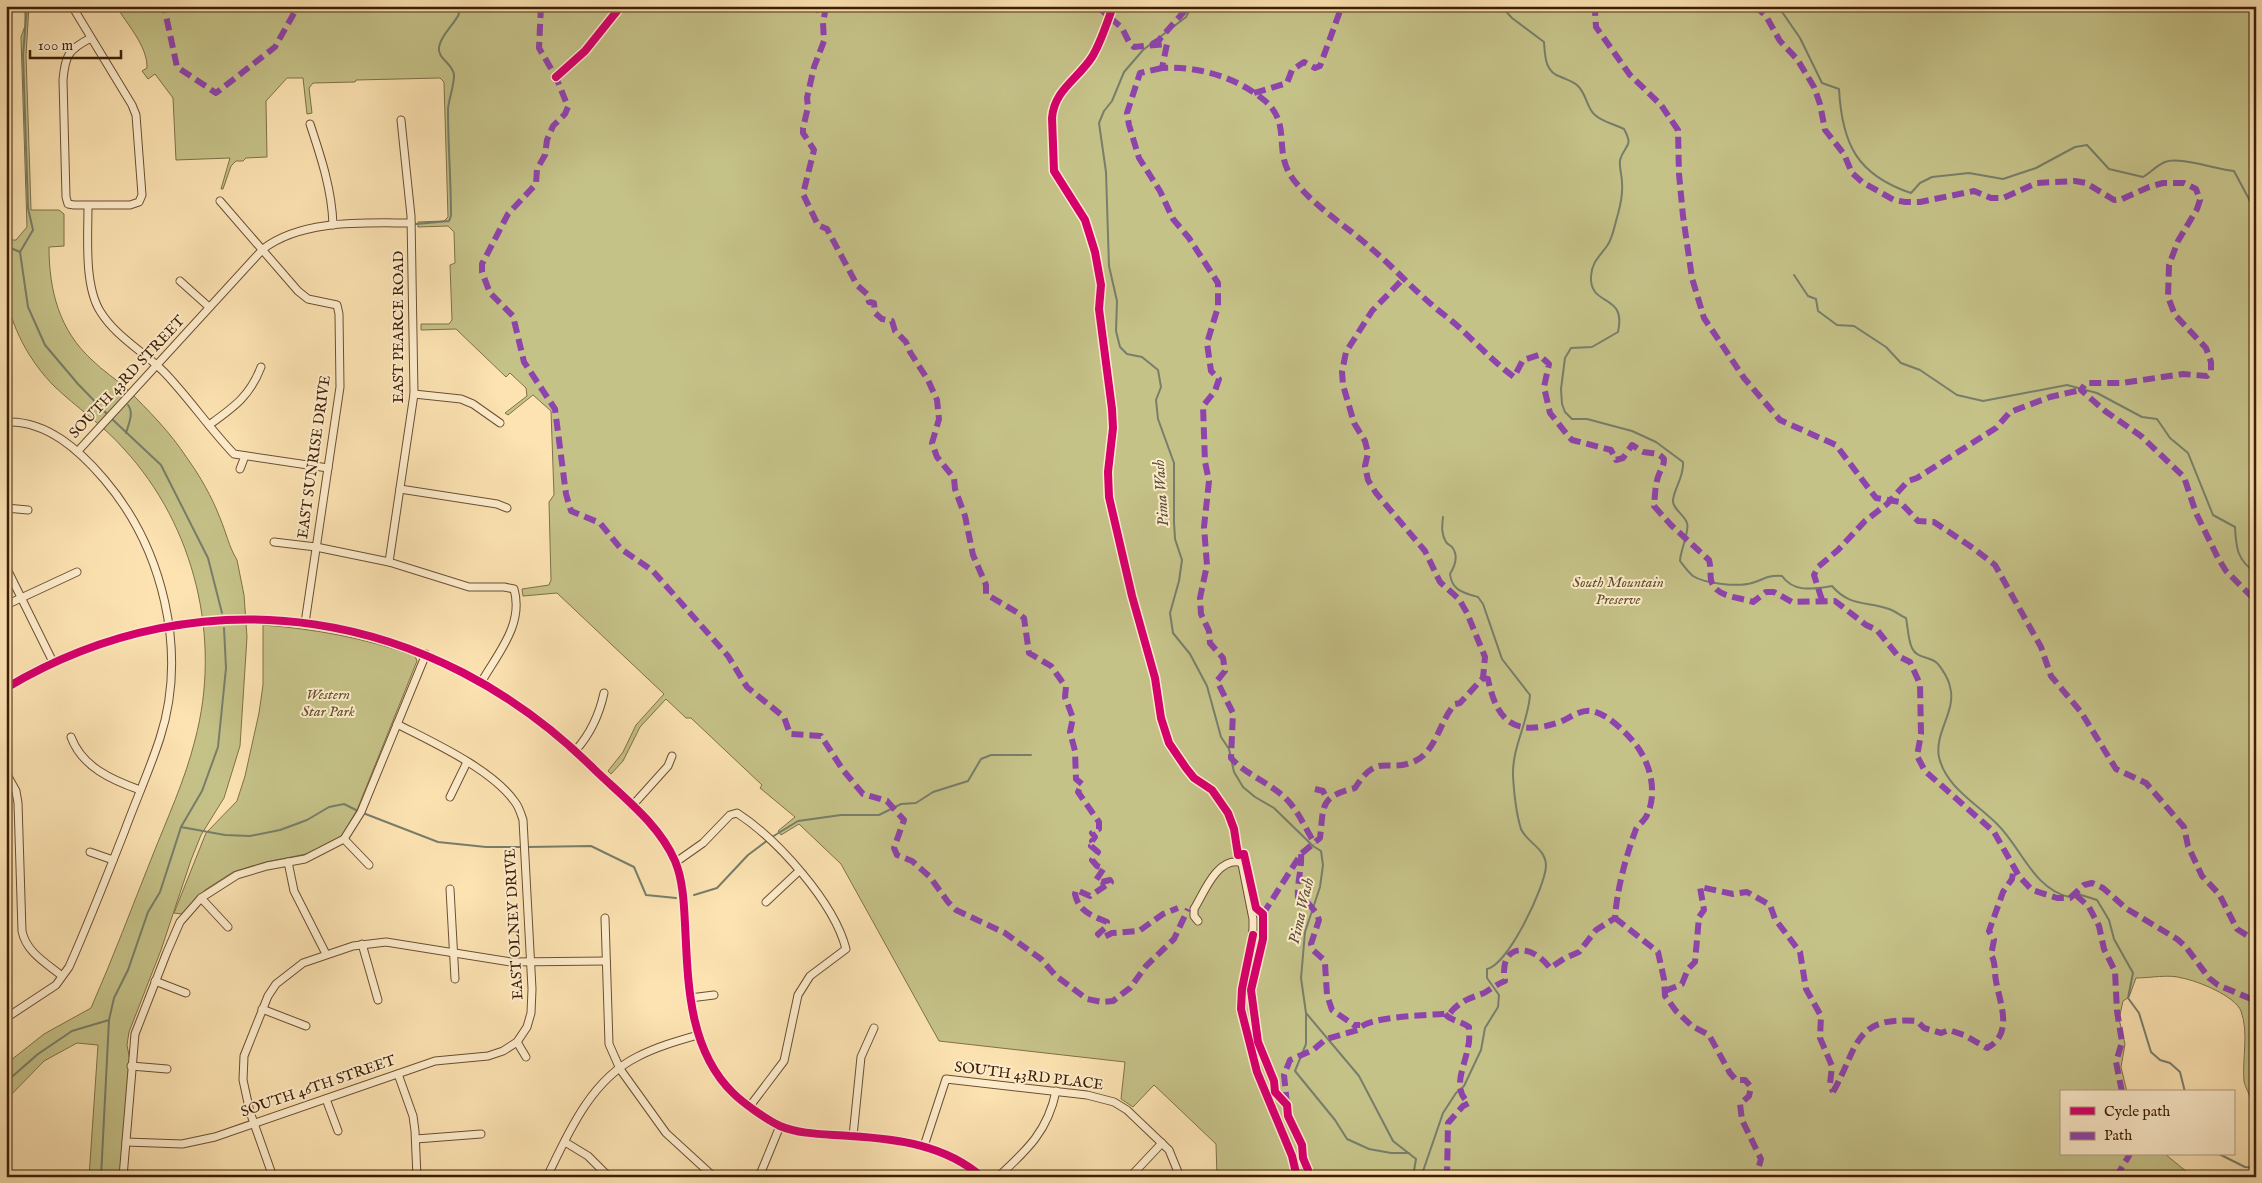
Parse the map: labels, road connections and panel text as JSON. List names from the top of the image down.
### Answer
{
  "streets": {
    "street": [
      "EAST PEARCE ROAD",
      "SOUTH 43RD STREET",
      "EAST SUNRISE DRIVE",
      "EAST OLNEY DRIVE",
      "SOUTH 43RD PLACE",
      "SOUTH 46TH STREET"
    ]
  },
  "crossings": [
    ["EAST PEARCE ROAD", "SOUTH 43RD STREET"],
    ["SOUTH 43RD STREET", "EAST SUNRISE DRIVE"],
    ["EAST OLNEY DRIVE", "SOUTH 46TH STREET"]
  ],
  "water": ["Pima Wash"],
  "parks": ["South Mountain Preserve", "Western Star Park"],
  "legend": ["Cycle path", "Path"],
  "scale_bar": "100 m"
}
